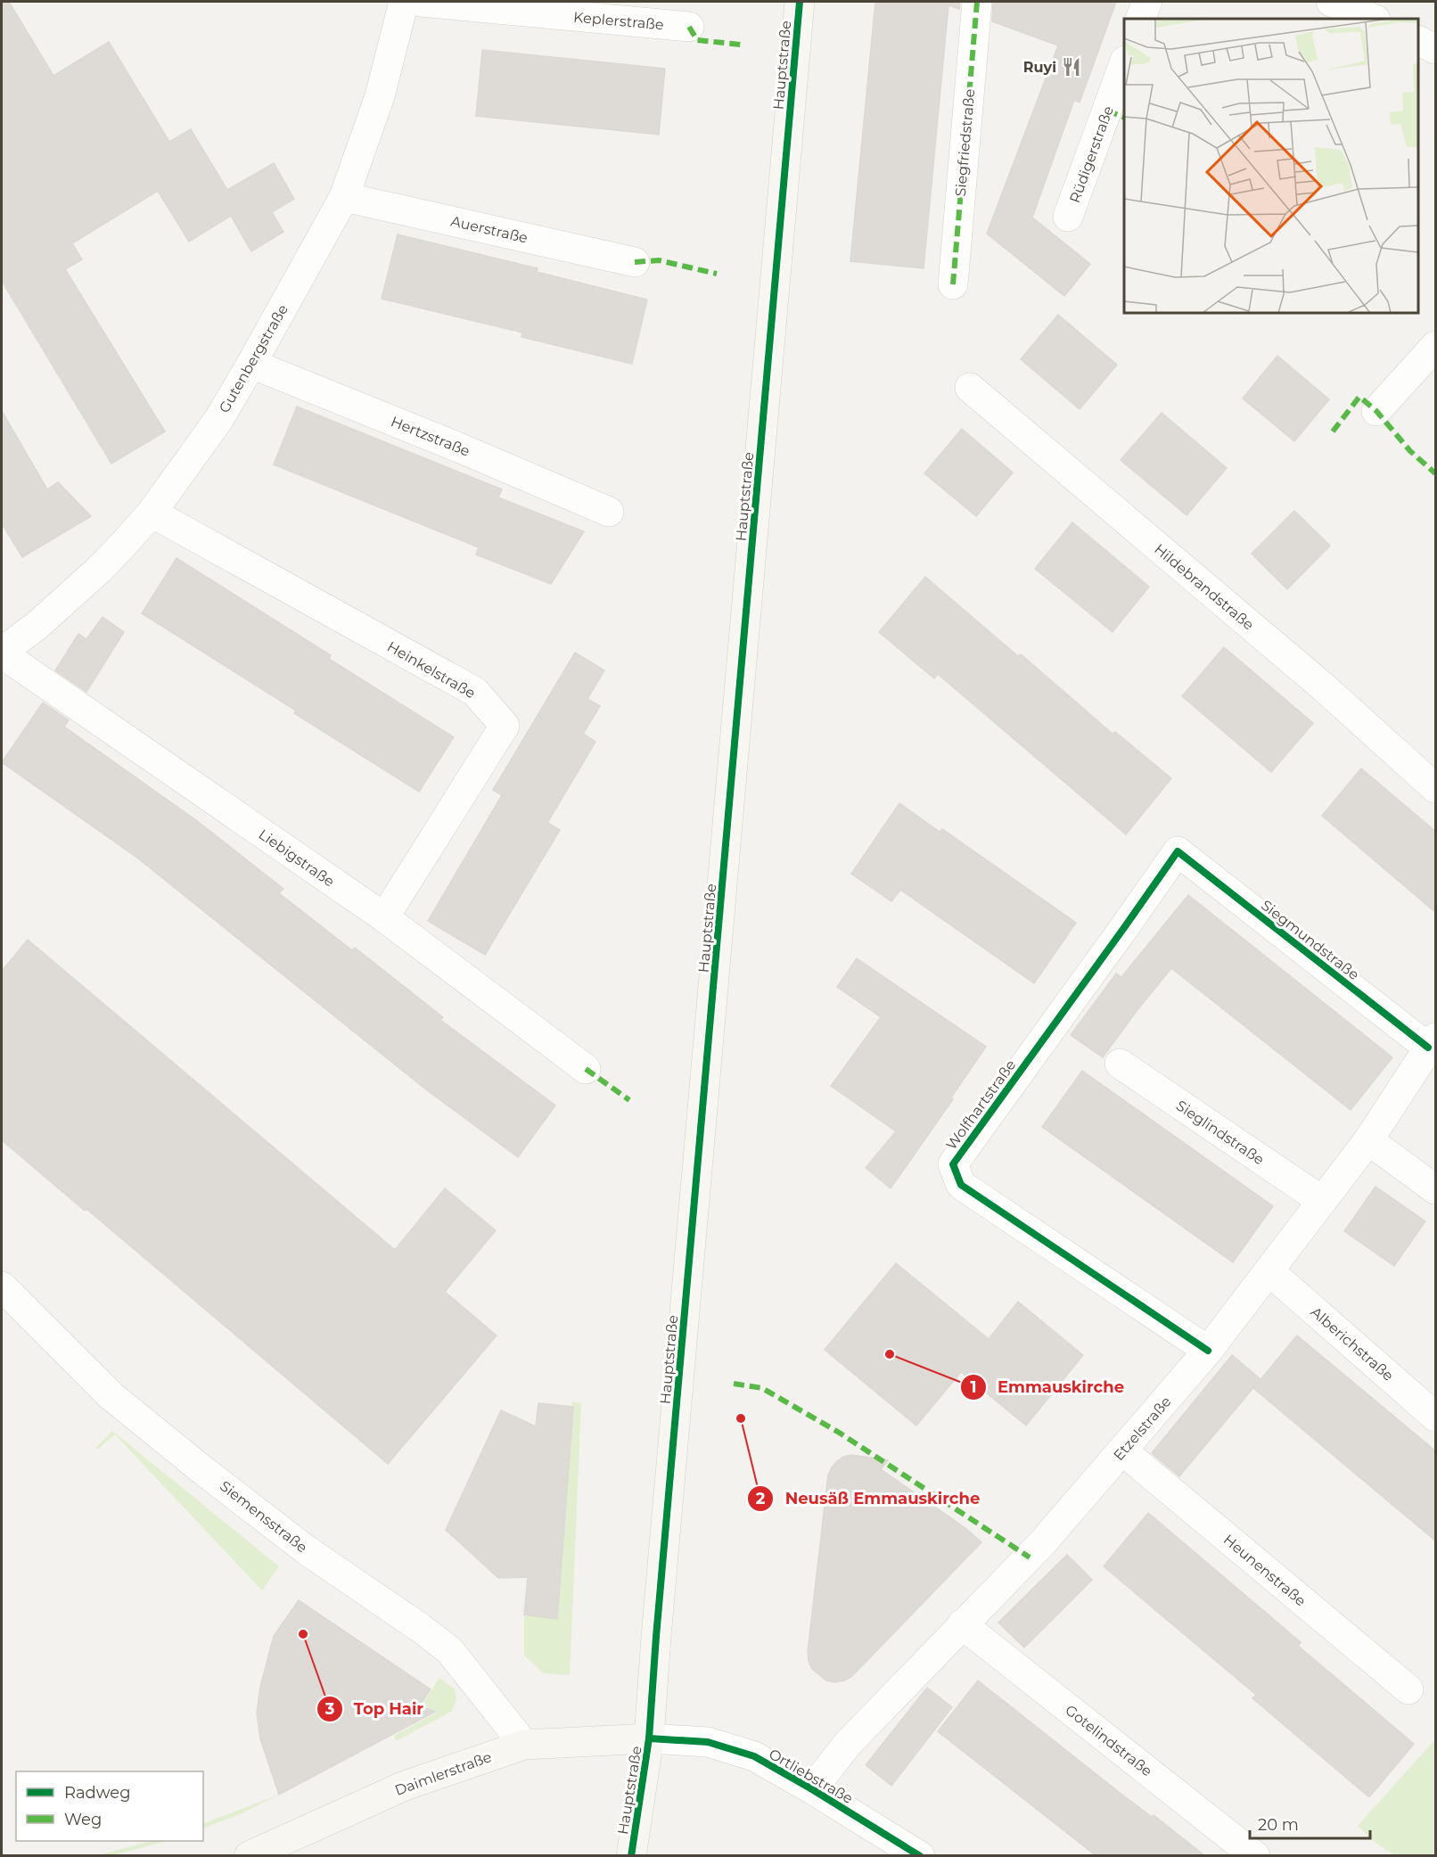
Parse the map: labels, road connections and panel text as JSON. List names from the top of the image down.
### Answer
{
  "streets": {
    "street": [
      "Keplerstraße",
      "Hauptstraße",
      "Siegfriedstraße",
      "Rüdigerstraße",
      "Auerstraße",
      "Gutenbergstraße",
      "Hertzstraße",
      "Hildebrandstraße",
      "Heinkelstraße",
      "Liebigstraße",
      "Siegmundstraße",
      "Wolfhartstraße",
      "Sieglindstraße",
      "Alberichstraße",
      "Etzelstraße",
      "Siemensstraße",
      "Heunenstraße",
      "Gotelindstraße",
      "Daimlerstraße",
      "Ortliebstraße"
    ]
  },
  "crossings": [
    ["Hauptstraße", "Daimlerstraße"],
    ["Hauptstraße", "Ortliebstraße"],
    ["Auerstraße", "Gutenbergstraße"],
    ["Gutenbergstraße", "Hertzstraße"],
    ["Gutenbergstraße", "Heinkelstraße"],
    ["Gutenbergstraße", "Liebigstraße"],
    ["Heinkelstraße", "Liebigstraße"],
    ["Siegmundstraße", "Wolfhartstraße"],
    ["Siegmundstraße", "Etzelstraße"],
    ["Wolfhartstraße", "Etzelstraße"],
    ["Sieglindstraße", "Etzelstraße"],
    ["Alberichstraße", "Etzelstraße"],
    ["Etzelstraße", "Heunenstraße"],
    ["Etzelstraße", "Gotelindstraße"],
    ["Etzelstraße", "Ortliebstraße"],
    ["Siemensstraße", "Daimlerstraße"],
    ["Daimlerstraße", "Ortliebstraße"]
  ],
  "places": {
    "restaurant": ["Ruyi"],
    "other": ["Emmauskirche", "Neusäß Emmauskirche", "Top Hair"]
  },
  "legend": ["Radweg", "Weg"],
  "scale_bar": "20 m"
}
